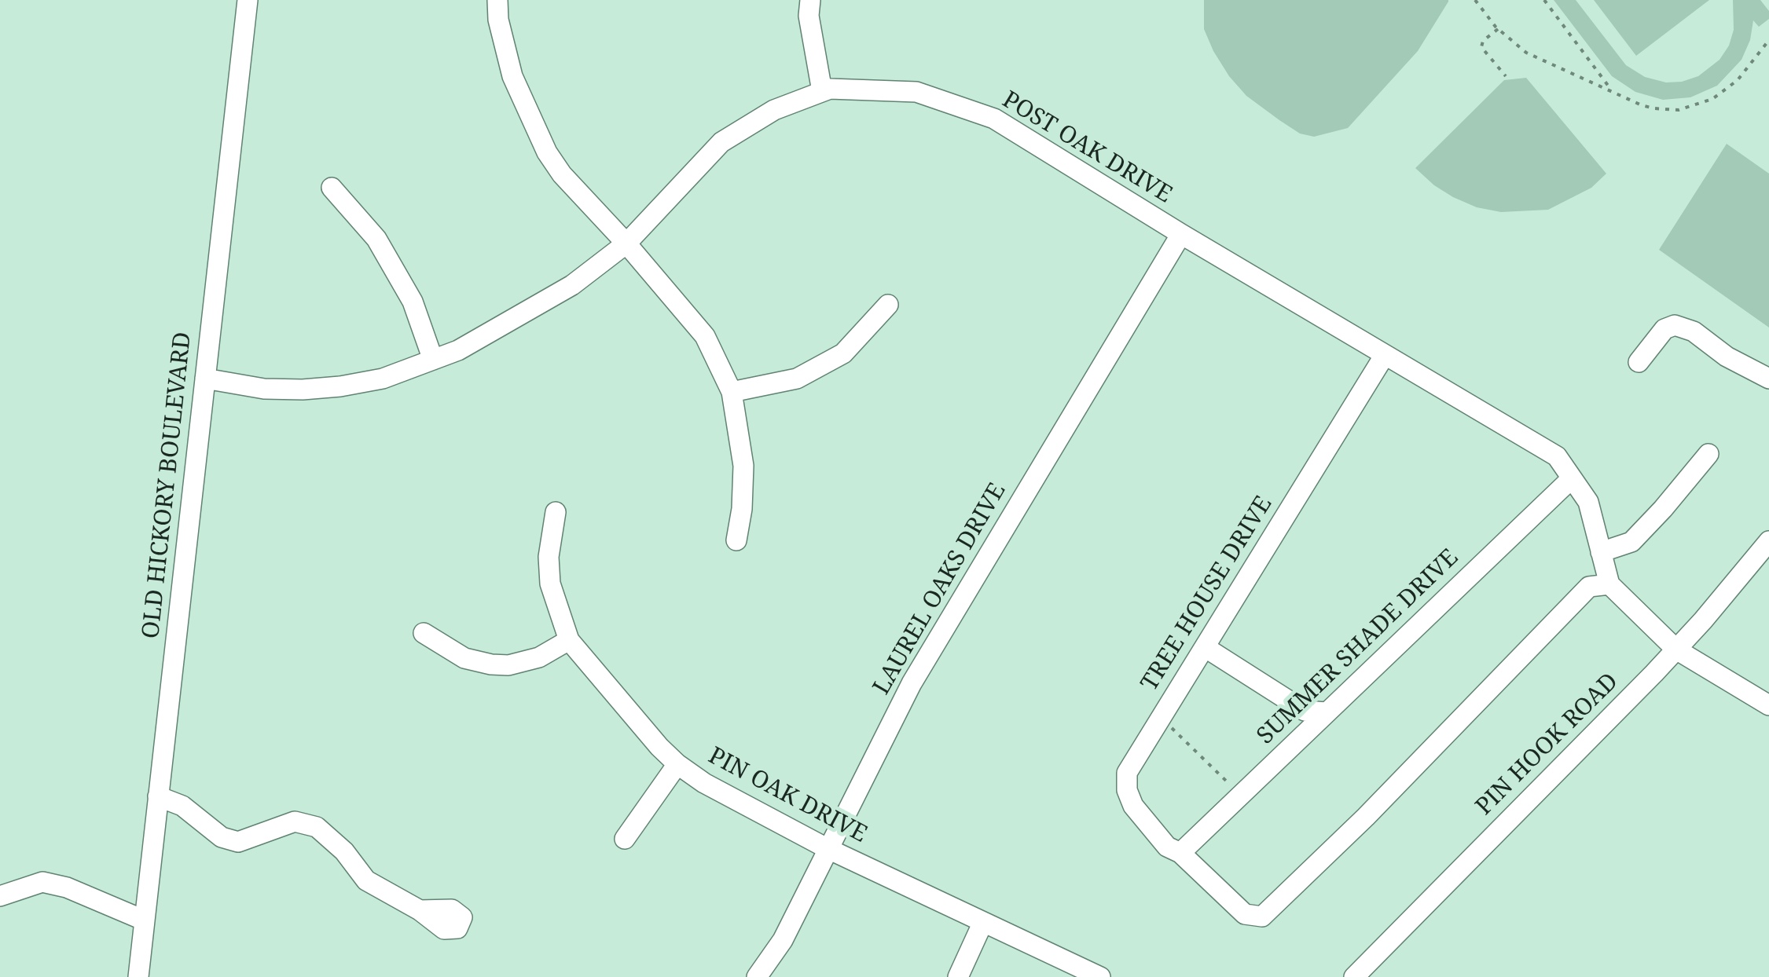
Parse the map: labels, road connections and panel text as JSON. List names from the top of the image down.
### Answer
{
  "streets": {
    "street": [
      "POST OAK DRIVE",
      "OLD HICKORY BOULEVARD",
      "LAUREL OAKS DRIVE",
      "TREE HOUSE DRIVE",
      "SUMMER SHADE DRIVE",
      "PIN HOOK ROAD",
      "PIN OAK DRIVE"
    ]
  },
  "crossings": [
    ["POST OAK DRIVE", "OLD HICKORY BOULEVARD"],
    ["POST OAK DRIVE", "LAUREL OAKS DRIVE"],
    ["POST OAK DRIVE", "TREE HOUSE DRIVE"],
    ["POST OAK DRIVE", "SUMMER SHADE DRIVE"],
    ["POST OAK DRIVE", "PIN HOOK ROAD"],
    ["LAUREL OAKS DRIVE", "PIN OAK DRIVE"],
    ["TREE HOUSE DRIVE", "SUMMER SHADE DRIVE"]
  ]
}
